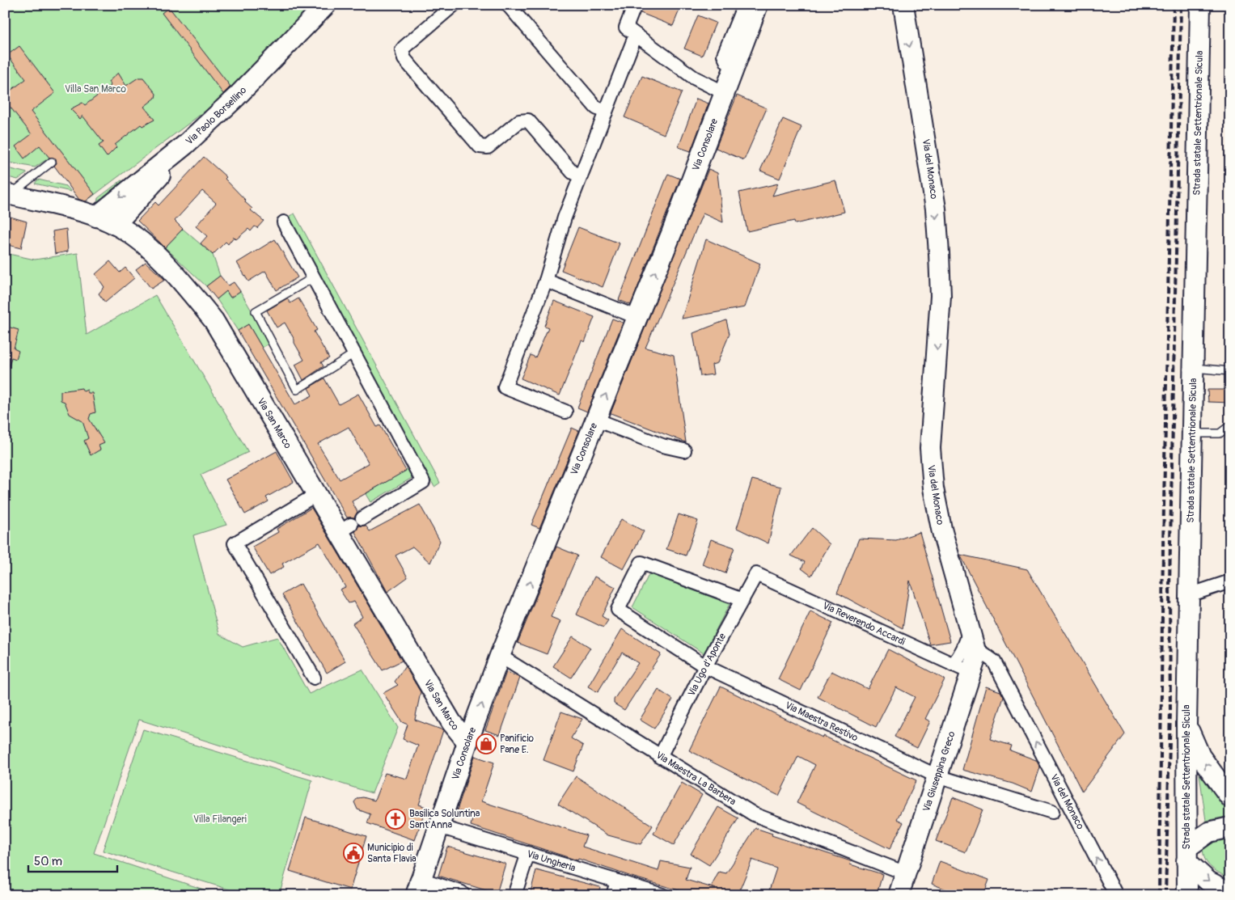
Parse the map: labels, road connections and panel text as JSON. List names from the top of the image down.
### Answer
{
  "streets": {
    "street": [
      "Via Paolo Borsellino",
      "Strada statale Settentrionale Sicula",
      "Via Consolare",
      "Via del Monaco",
      "Via San Marco",
      "Via Reverendo Accardi",
      "Via Ugo d'Aponte",
      "Via Maestra Restivo",
      "Via Giuseppina Greco",
      "Via Maestra La Barbera",
      "Via Ungheria"
    ]
  },
  "crossings": [
    ["Via Paolo Borsellino", "Via San Marco"],
    ["Via Consolare", "Via San Marco"],
    ["Via Consolare", "Via Maestra La Barbera"],
    ["Via Consolare", "Via Ungheria"],
    ["Via del Monaco", "Via Giuseppina Greco"],
    ["Via Reverendo Accardi", "Via Ugo d'Aponte"],
    ["Via Reverendo Accardi", "Via Giuseppina Greco"],
    ["Via Ugo d'Aponte", "Via Maestra Restivo"],
    ["Via Ugo d'Aponte", "Via Maestra La Barbera"],
    ["Via Maestra Restivo", "Via Giuseppina Greco"],
    ["Via Giuseppina Greco", "Via Maestra La Barbera"]
  ],
  "parks": ["Villa San Marco", "Villa Filangeri"],
  "places": {
    "shop": ["Panificio Pane E."],
    "church": ["Basilica Soluntina Sant'Anna"],
    "public building": ["Municipio di Santa Flavia"]
  },
  "scale_bar": "50 m"
}
